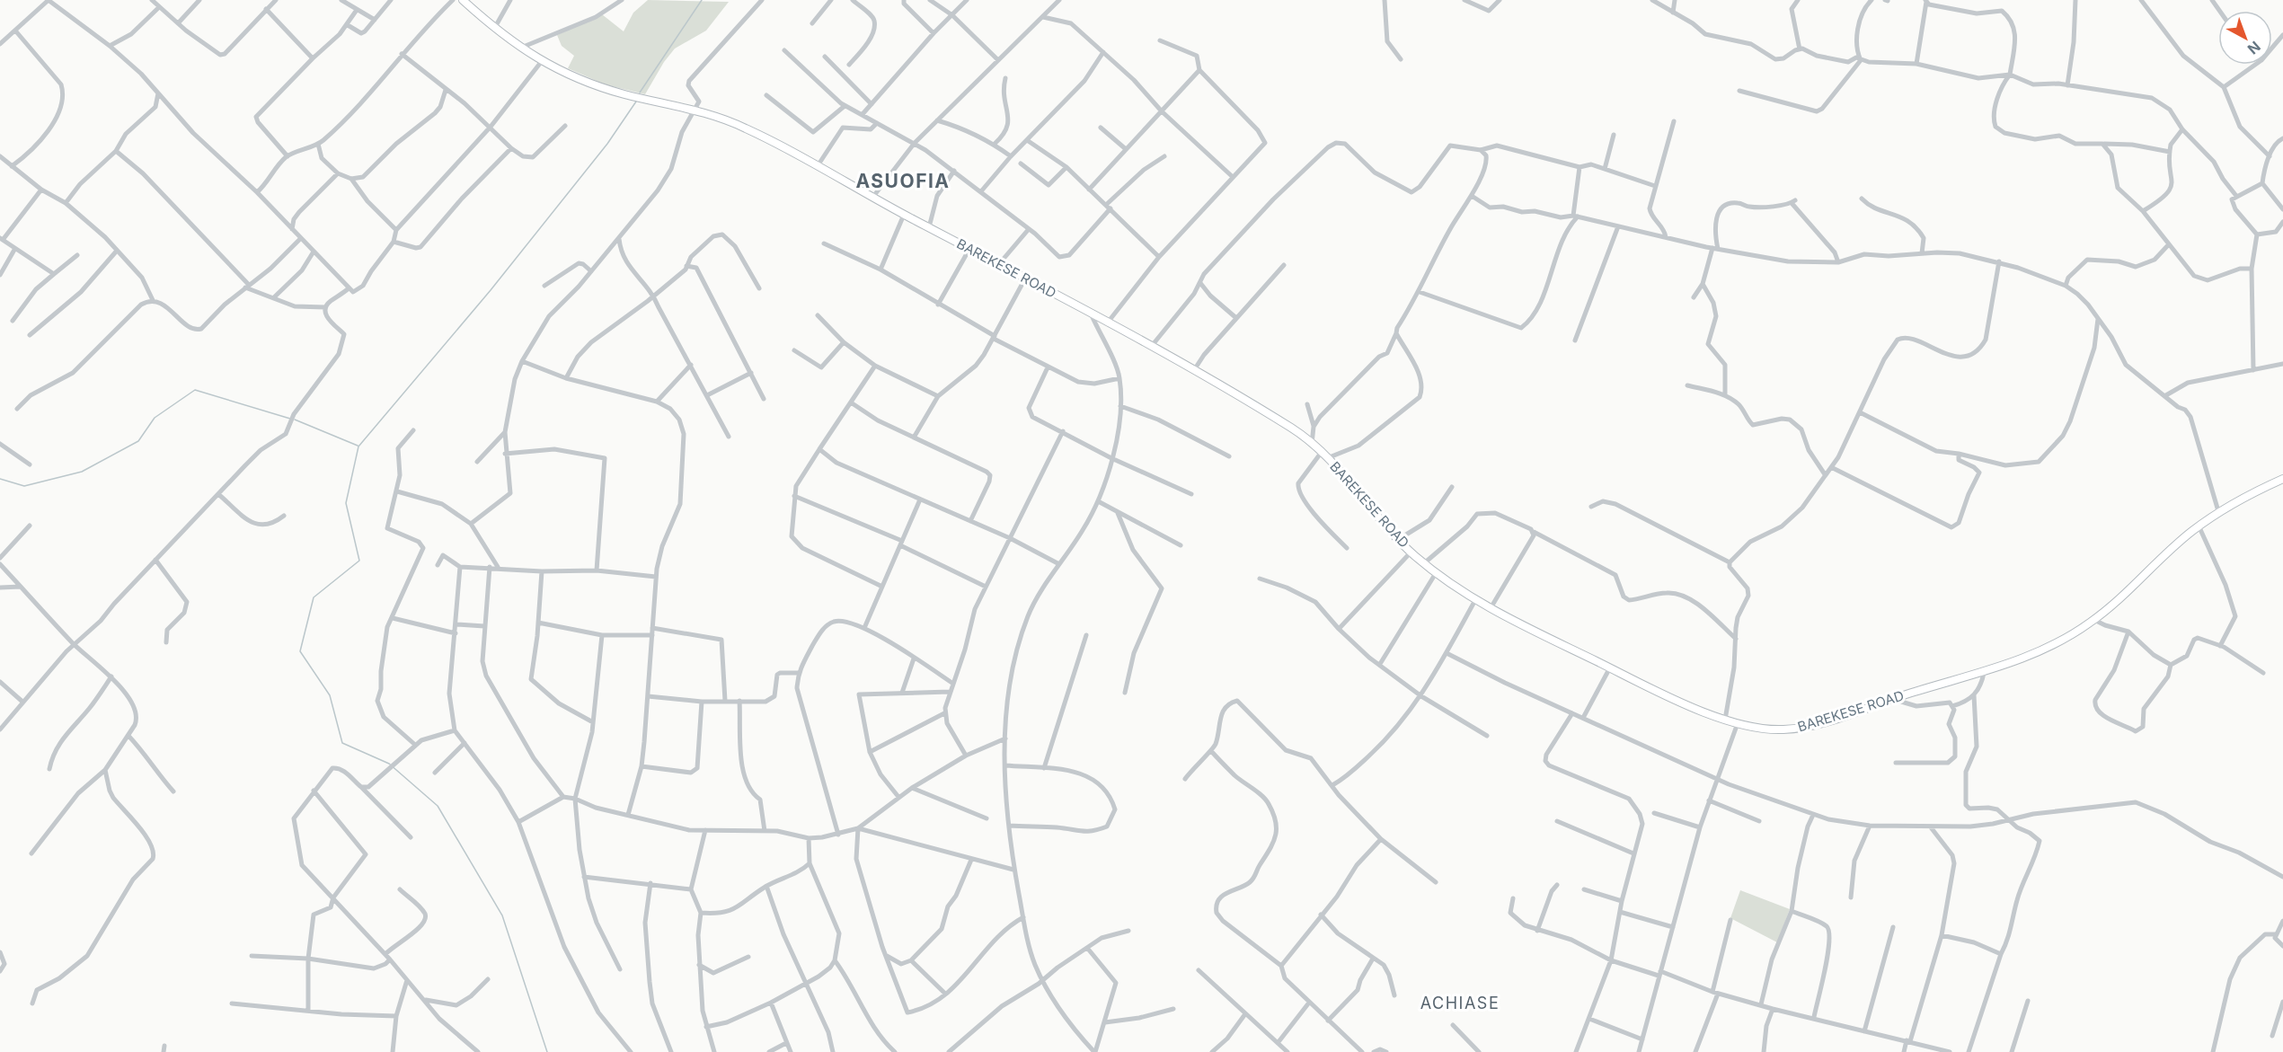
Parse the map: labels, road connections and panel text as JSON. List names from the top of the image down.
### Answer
{
  "streets": {
    "main road": ["BAREKESE ROAD"]
  },
  "districts": ["ASUOFIA", "ACHIASE"],
  "north": "bottom right"
}
